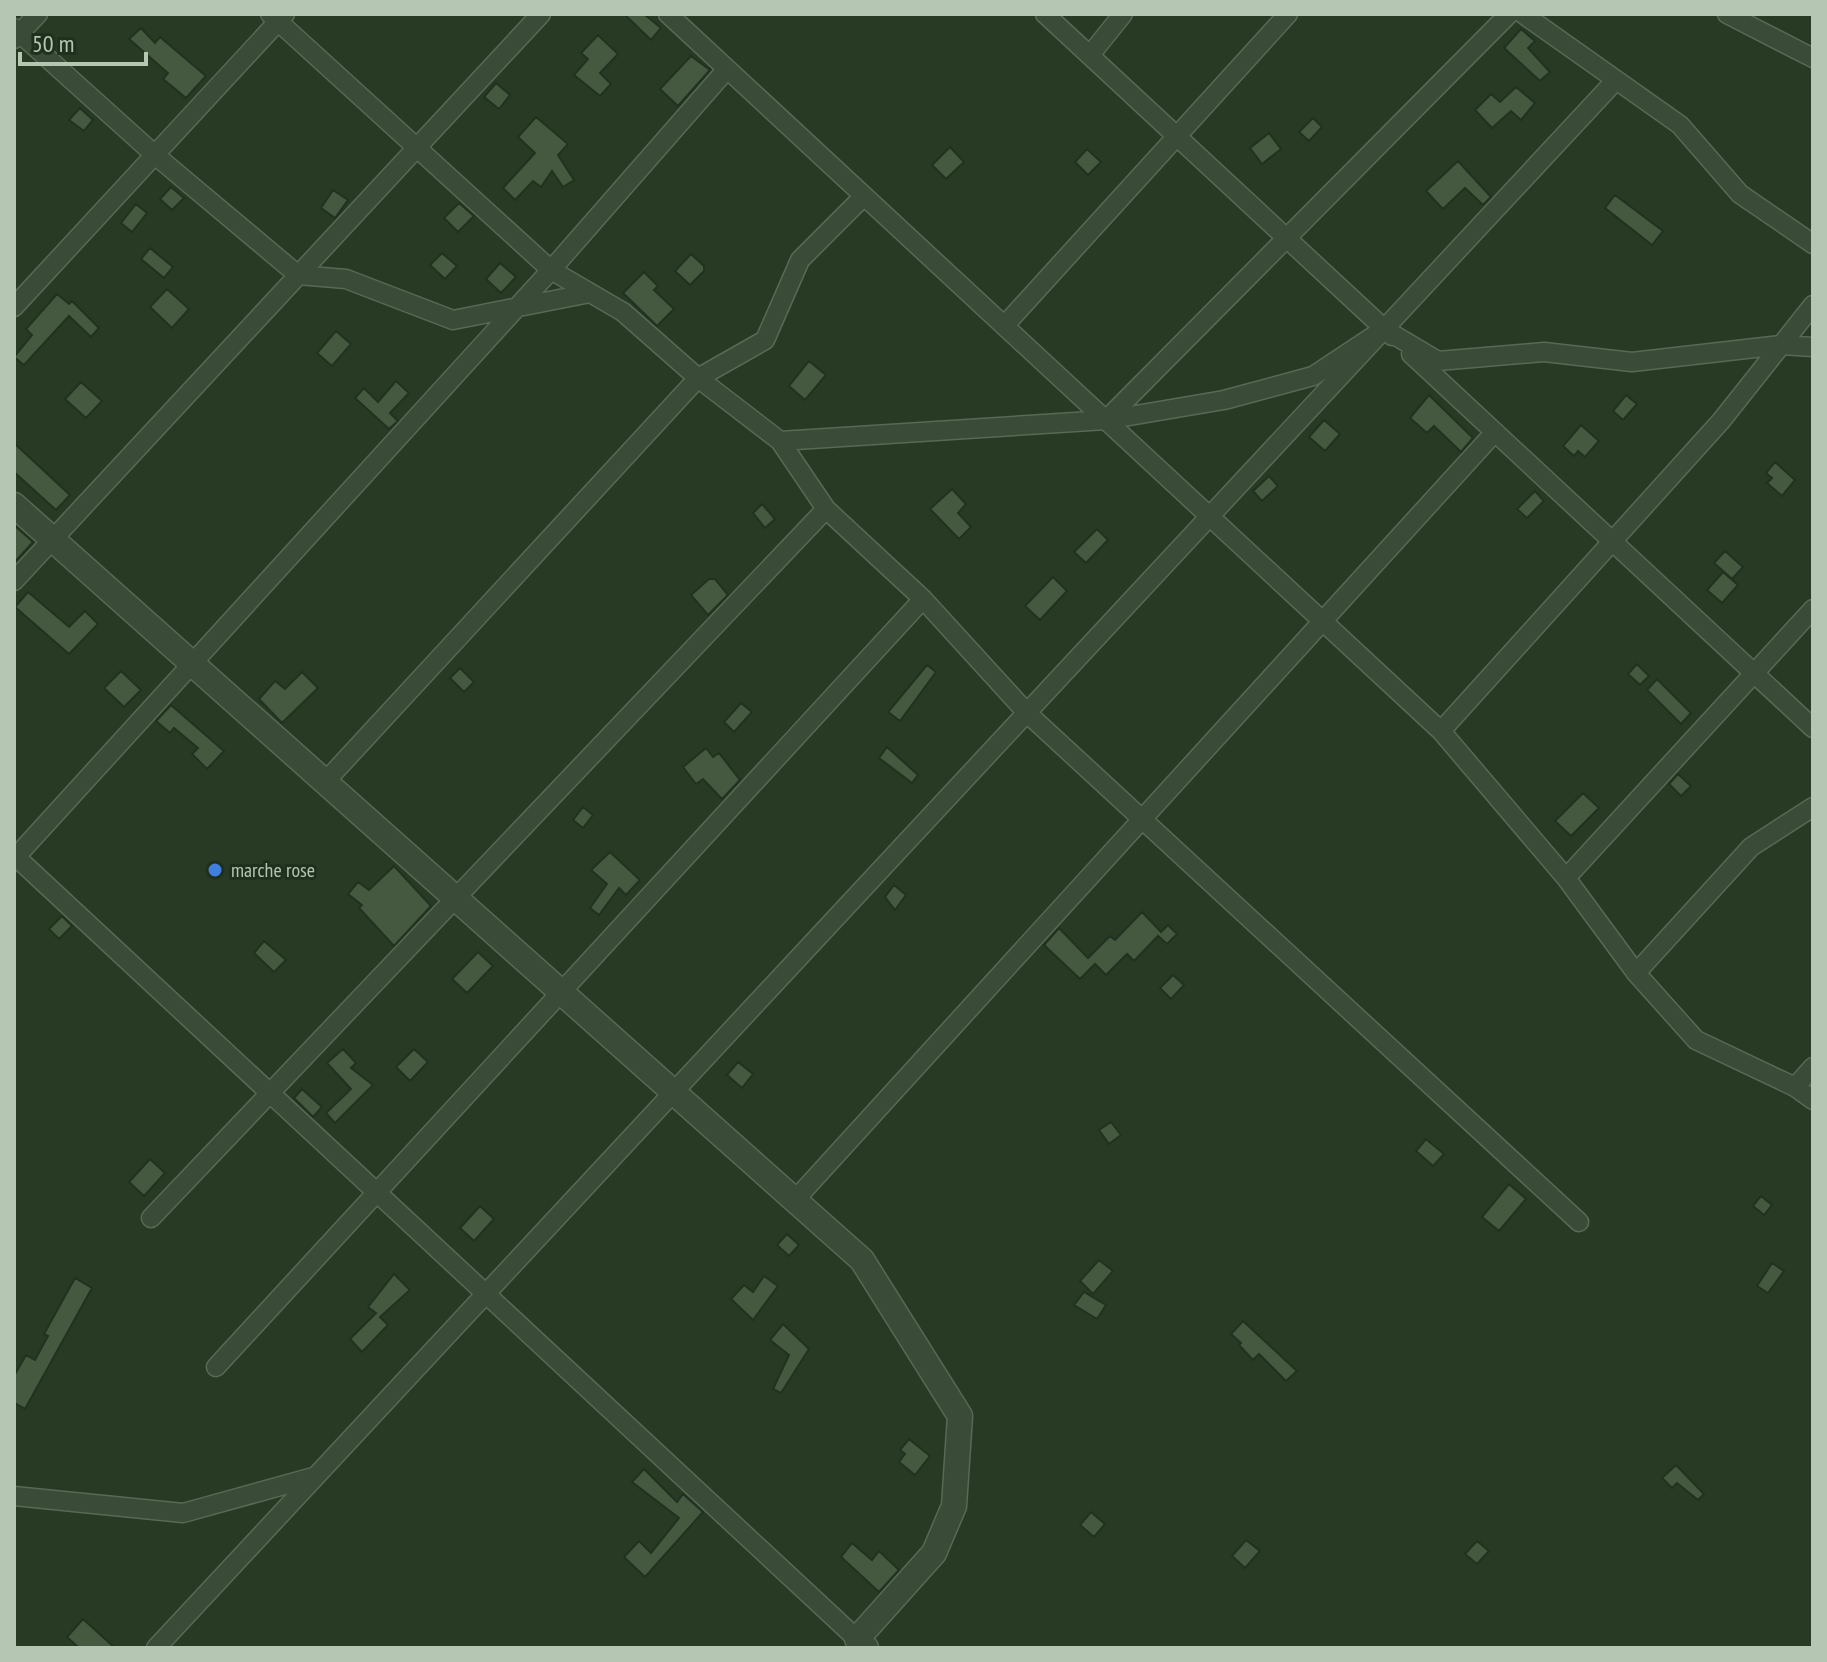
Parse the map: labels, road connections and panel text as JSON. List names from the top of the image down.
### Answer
{
  "places": ["marche rose"],
  "scale_bar": "50 m"
}
